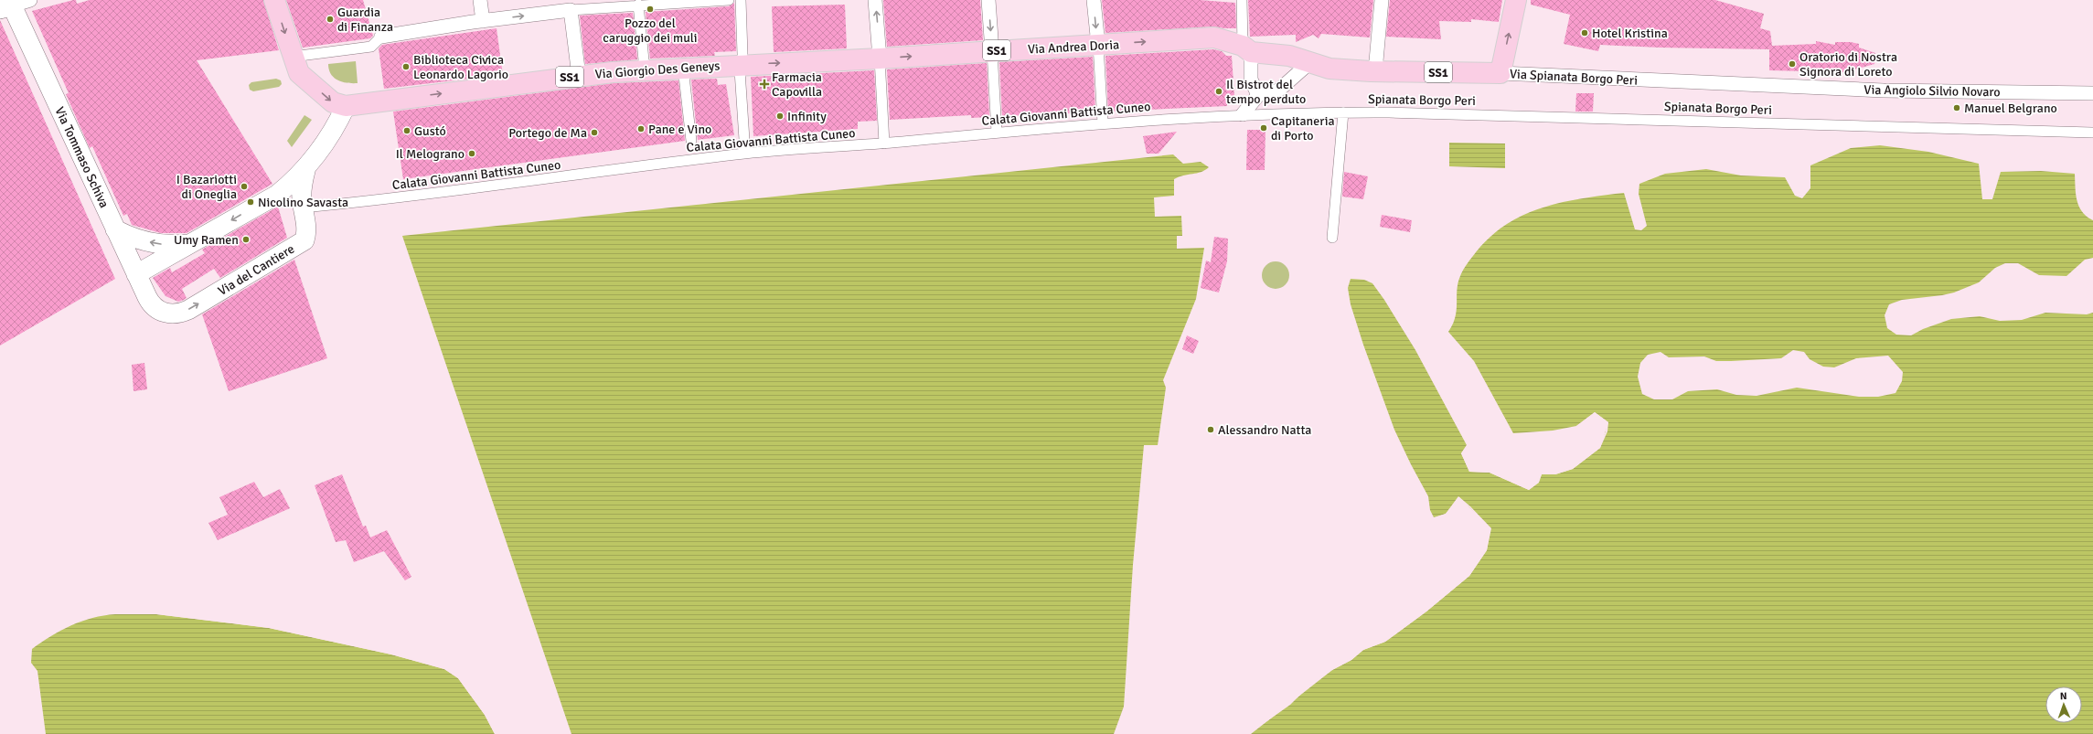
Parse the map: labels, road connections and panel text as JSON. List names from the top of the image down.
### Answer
{
  "streets": {
    "main road": [
      "Via Andrea Doria",
      "SS1",
      "Via Giorgio Des Geneys",
      "Via Spianata Borgo Peri",
      "Via Tommaso Schiva",
      "Via del Cantiere"
    ],
    "street": ["Via Angiolo Silvio Novaro", "Spianata Borgo Peri", "Calata Giovanni Battista Cuneo"]
  },
  "crossings": [
    ["Via Andrea Doria", "SS1"],
    ["Via Andrea Doria", "Via Giorgio Des Geneys"],
    ["SS1", "Via Spianata Borgo Peri"],
    ["Via Spianata Borgo Peri", "Via Angiolo Silvio Novaro"],
    ["Spianata Borgo Peri", "Calata Giovanni Battista Cuneo"],
    ["Calata Giovanni Battista Cuneo", "Via del Cantiere"],
    ["Via Tommaso Schiva", "Via del Cantiere"]
  ],
  "one_way": ["Via Andrea Doria", "Via Giorgio Des Geneys"],
  "places": {
    "other": [
      "Pozzo del caruggio dei muli",
      "Guardia di Finanza",
      "Hotel Kristina",
      "Oratorio di Nostra Signora di Loreto",
      "Biblioteca Civica Leonardo Lagorio",
      "Il Bistrot del tempo perduto",
      "Manuel Belgrano",
      "Infinity",
      "Capitaneria di Porto",
      "Pane e Vino",
      "Gustó",
      "Portego de Ma",
      "Il Melograno",
      "I Bazariotti di Oneglia",
      "Nicolino Savasta",
      "Umy Ramen",
      "Alessandro Natta"
    ],
    "health": ["Farmacia Capovilla"]
  },
  "north": "top"
}
